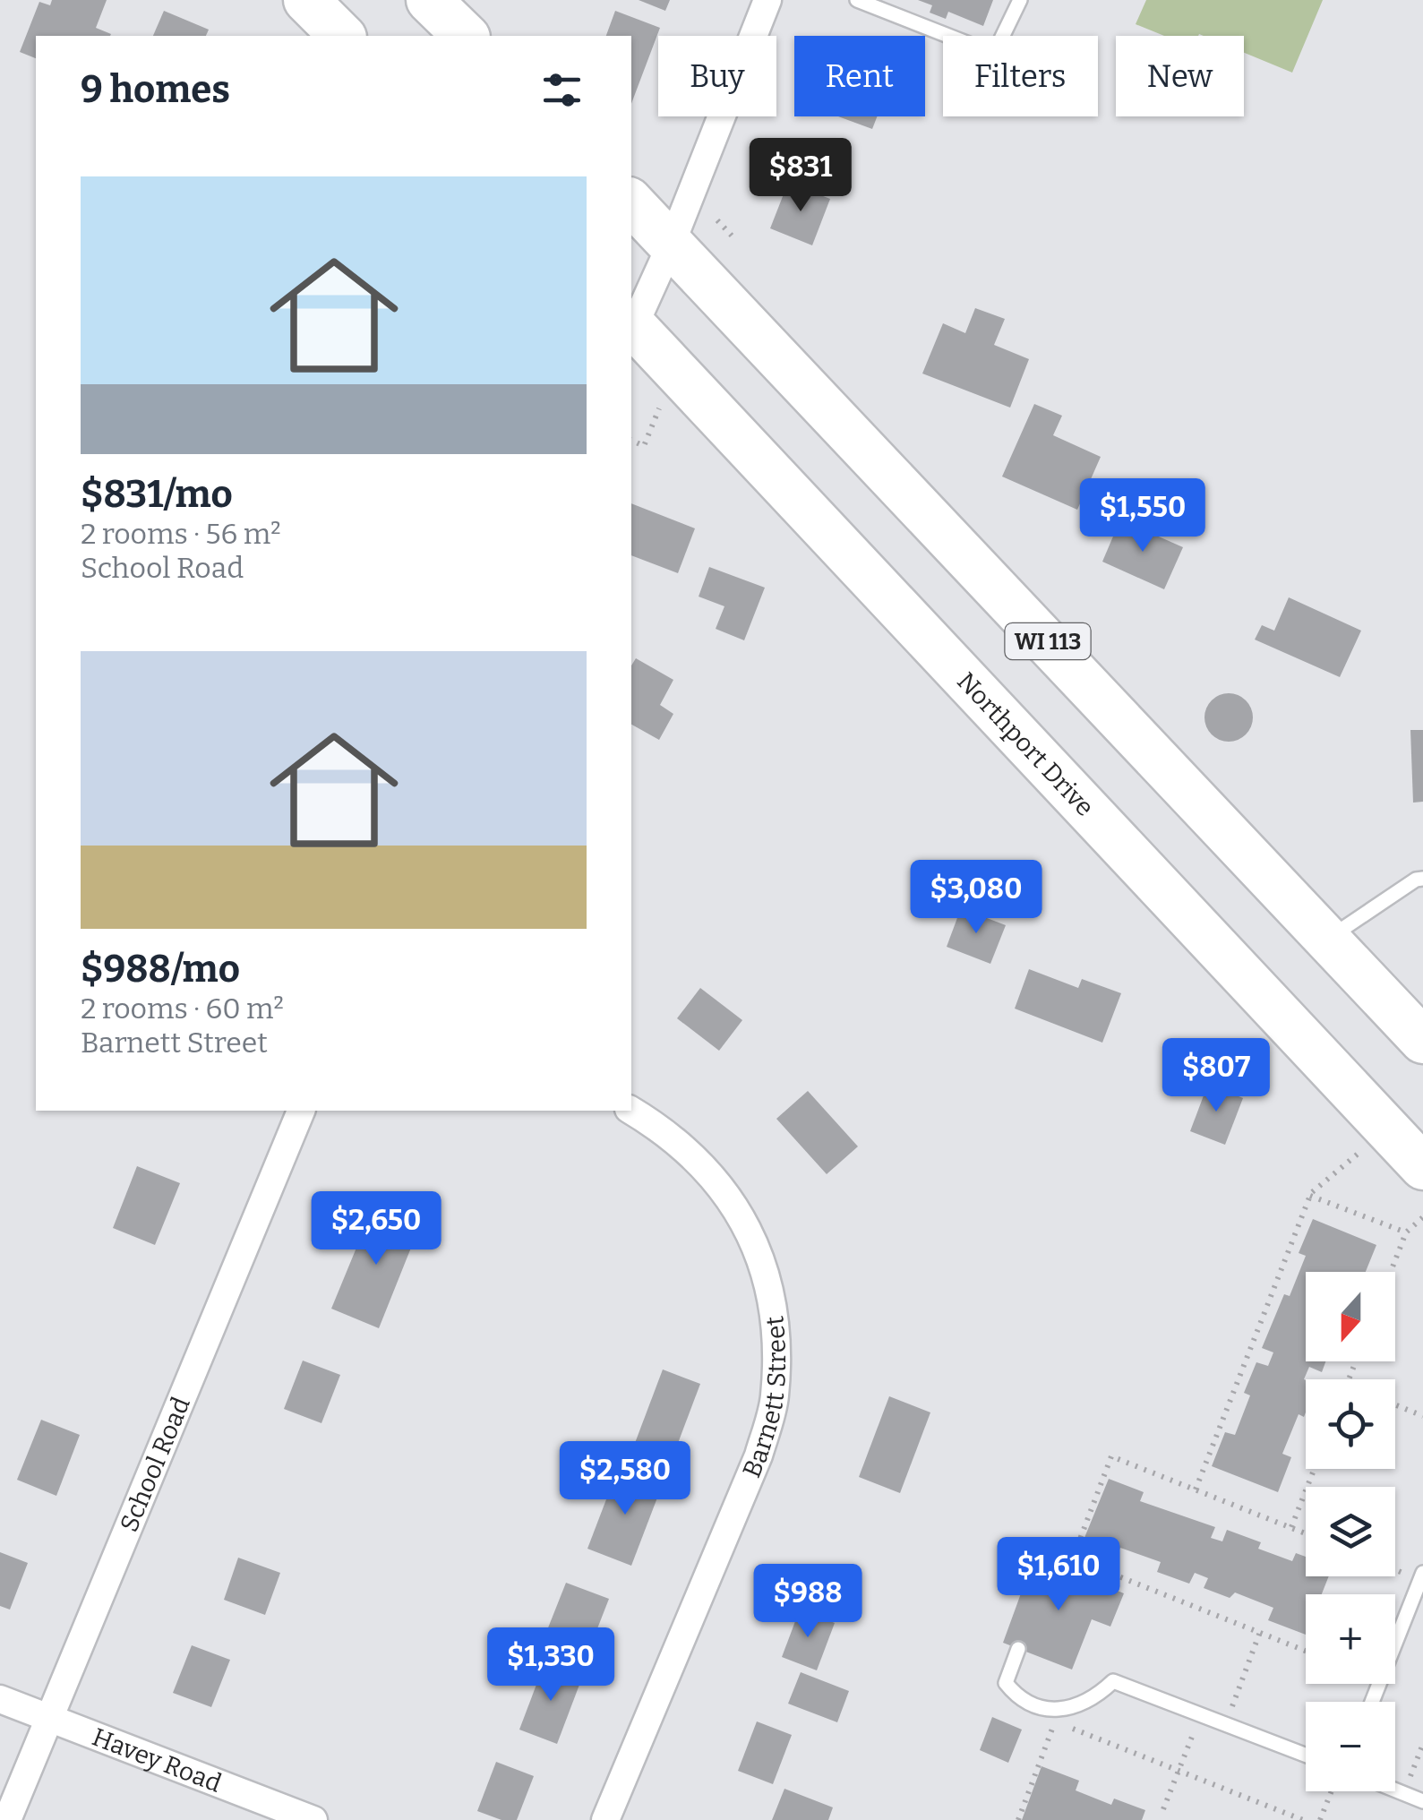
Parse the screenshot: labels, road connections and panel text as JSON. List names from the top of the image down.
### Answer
{
  "streets": {
    "main road": ["WI 113", "Northport Drive"],
    "street": ["Barnett Street", "School Road", "Havey Road"]
  },
  "crossings": [
    ["School Road", "Havey Road"]
  ],
  "north": "bottom",
  "page": {
    "chip": [
      "Buy",
      "Rent",
      "Filters",
      "New"
    ],
    "heading": "9 homes",
    "price": [
      "$831",
      "$1,550",
      "$3,080",
      "$807",
      "$2,650",
      "$2,580",
      "$1,610",
      "$988",
      "$1,330"
    ],
    "list": [
      {
        "name": "$831/mo",
        "note": "2 rooms · 56 m² · School Road"
      },
      {
        "name": "$988/mo",
        "note": "2 rooms · 60 m² · Barnett Street"
      }
    ],
    "map_buttons": ["+", "−"]
  }
}
